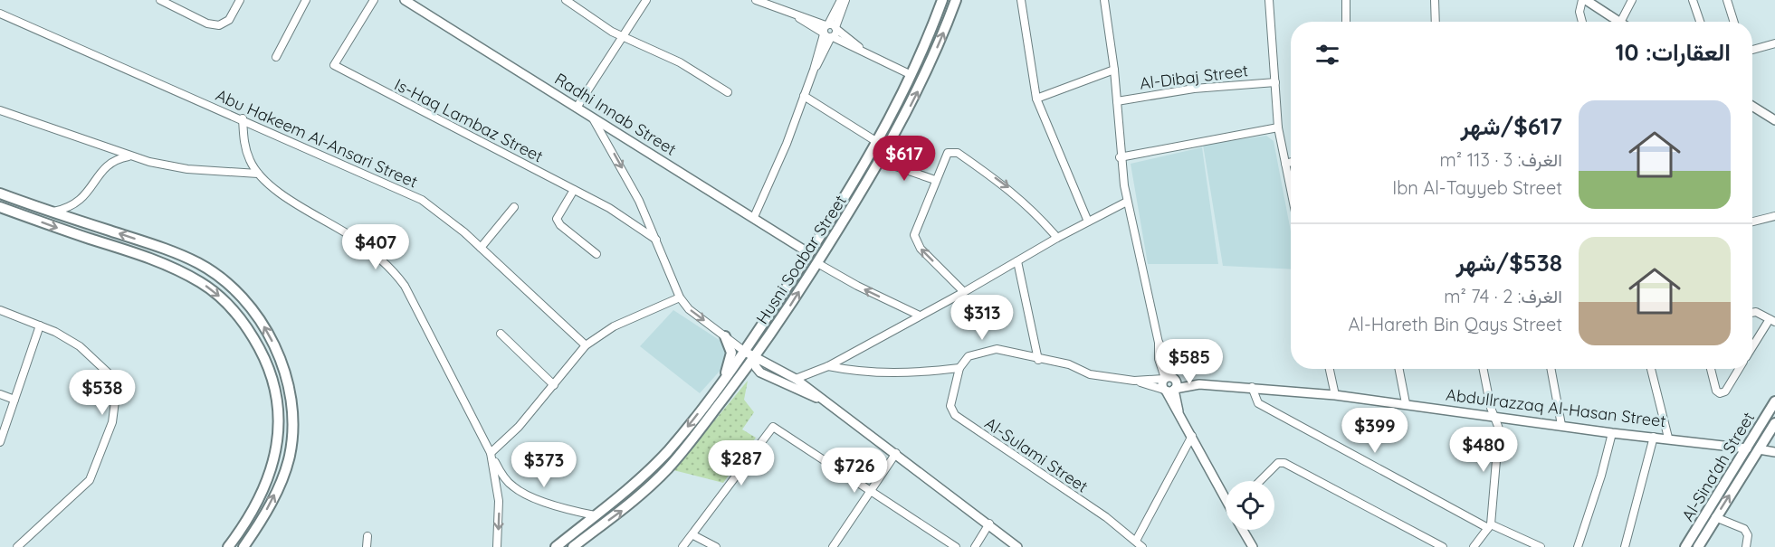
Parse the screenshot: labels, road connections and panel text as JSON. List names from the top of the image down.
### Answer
{
  "streets": {
    "main road": ["Husni Soabar Street", "Al-Sina'ah Street"],
    "street": [
      "Al-Dibaj Street",
      "Radhi Innab Street",
      "Is-Haq Lambaz Street",
      "Abu Hakeem Al-Ansari Street",
      "Abdullrazzaq Al-Hasan Street",
      "Al-Sulami Street"
    ]
  },
  "crossings": [
    ["Radhi Innab Street", "Husni Soabar Street"],
    ["Abdullrazzaq Al-Hasan Street", "Al-Sulami Street"],
    ["Abdullrazzaq Al-Hasan Street", "Al-Sina'ah Street"]
  ],
  "page": {
    "heading": "العقارات: 10",
    "list": [
      {
        "name": "$617/شهر",
        "note": "الغرف: 3 · 113 m² · Ibn Al-Tayyeb Street"
      },
      {
        "name": "$538/شهر",
        "note": "الغرف: 2 · 74 m² · Al-Hareth Bin Qays Street"
      }
    ],
    "price": [
      "$617",
      "$407",
      "$313",
      "$585",
      "$538",
      "$399",
      "$480",
      "$287",
      "$373",
      "$726"
    ]
  }
}
